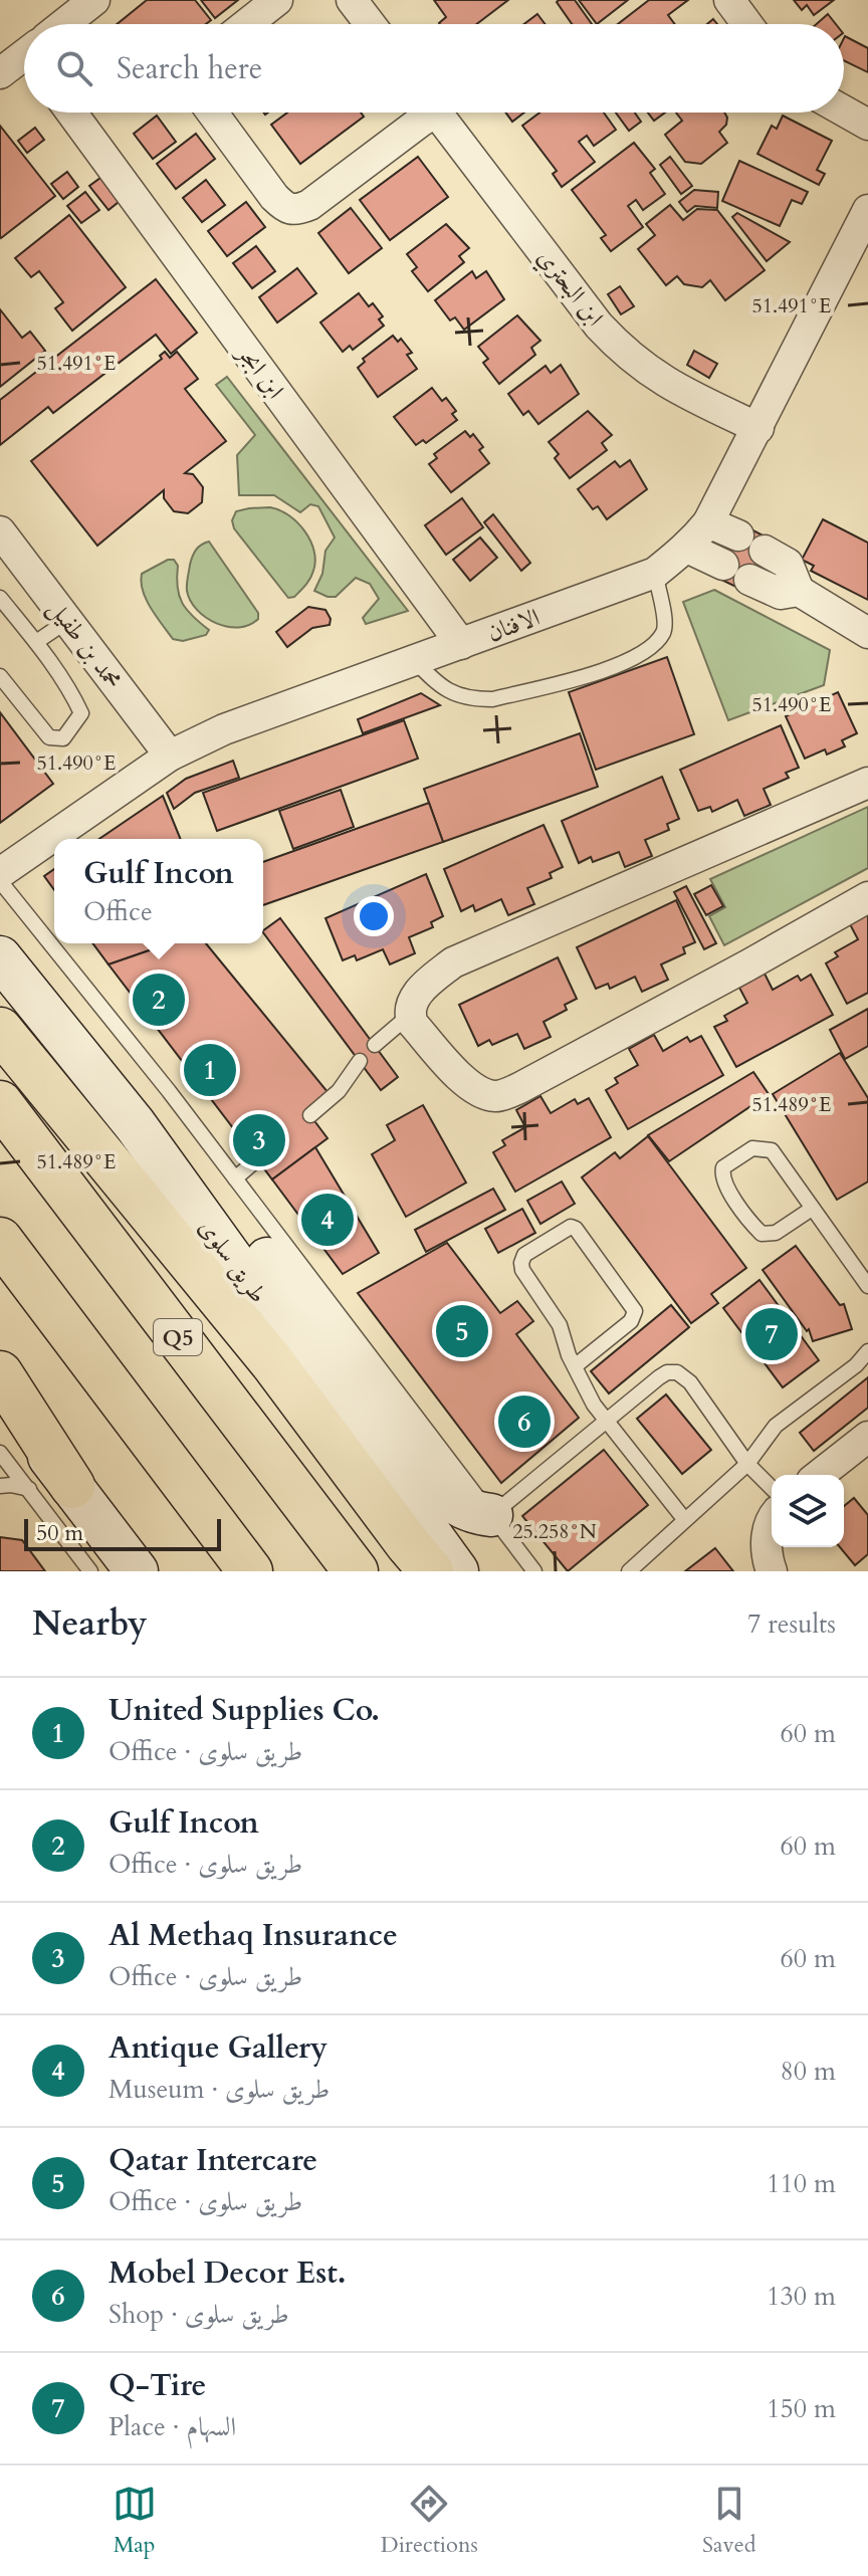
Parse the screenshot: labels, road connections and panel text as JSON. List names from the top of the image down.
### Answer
{
  "streets": {
    "highway": ["Q5"],
    "main road": ["طريق سلوى"],
    "street": [
      "ابن البحتري",
      "ابن ابجر",
      "الافنان",
      "محمد بن طفيل"
    ]
  },
  "crossings": [
    ["ابن البحتري", "الافنان"],
    ["ابن ابجر", "الافنان"],
    ["الافنان", "محمد بن طفيل"]
  ],
  "scale_bar": "50 m",
  "page": {
    "search": "Search here",
    "popup": ["Gulf Incon", "Office"],
    "pins": [
      "2",
      "1",
      "3",
      "4",
      "5",
      "7",
      "6"
    ],
    "scale": "50 m",
    "heading": ["Nearby", "7 results"],
    "list": [
      {
        "mark": "1",
        "name": "United Supplies Co.",
        "note": "Office · طريق سلوى",
        "value": "60 m"
      },
      {
        "mark": "2",
        "name": "Gulf Incon",
        "note": "Office · طريق سلوى",
        "value": "60 m"
      },
      {
        "mark": "3",
        "name": "Al Methaq Insurance",
        "note": "Office · طريق سلوى",
        "value": "60 m"
      },
      {
        "mark": "4",
        "name": "Antique Gallery",
        "note": "Museum · طريق سلوى",
        "value": "80 m"
      },
      {
        "mark": "5",
        "name": "Qatar Intercare",
        "note": "Office · طريق سلوى",
        "value": "110 m"
      },
      {
        "mark": "6",
        "name": "Mobel Decor Est.",
        "note": "Shop · طريق سلوى",
        "value": "130 m"
      },
      {
        "mark": "7",
        "name": "Q-Tire",
        "note": "Place · السهام",
        "value": "150 m"
      }
    ],
    "nav": ["Map", "Directions", "Saved"]
  },
  "coordinates": [
    "51.491°E",
    "51.490°E",
    "51.489°E",
    "25.258°N"
  ]
}
